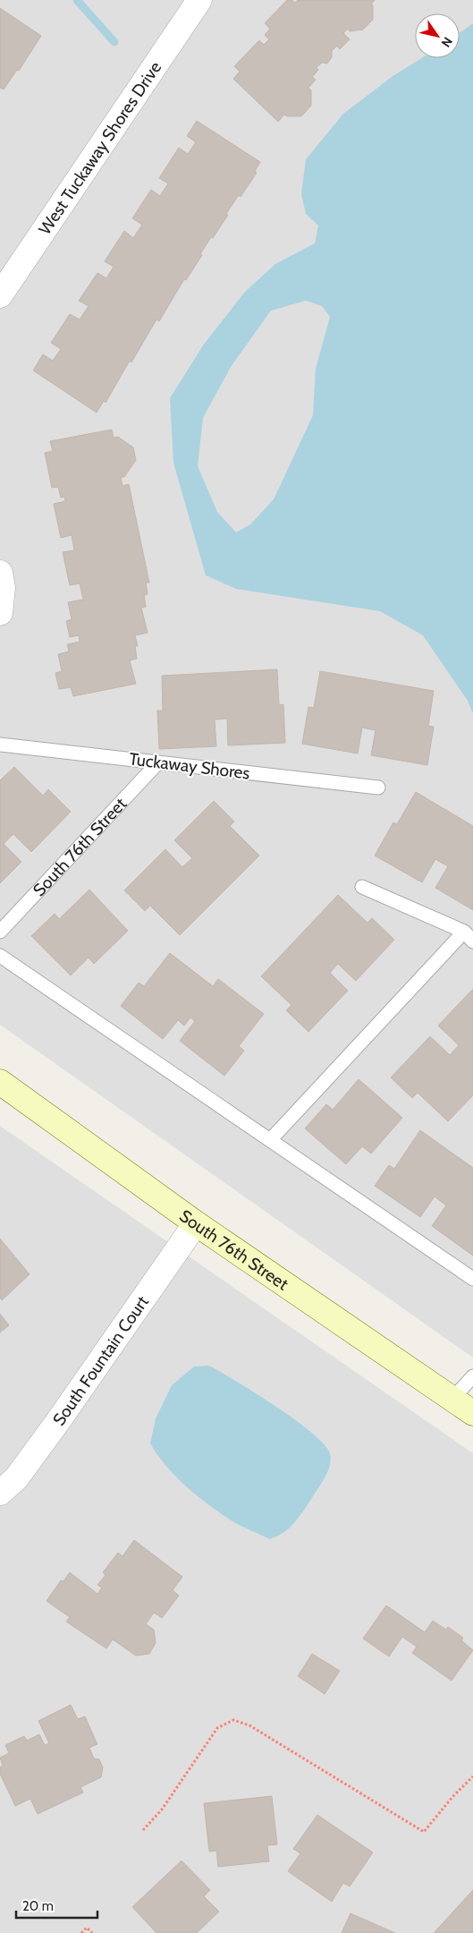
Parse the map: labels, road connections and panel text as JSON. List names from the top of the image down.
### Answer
{
  "streets": {
    "main road": ["South 76th Street"],
    "street": ["West Tuckaway Shores Drive", "South Fountain Court"],
    "lane": ["Tuckaway Shores"]
  },
  "crossings": [
    ["Tuckaway Shores", "South 76th Street"],
    ["South 76th Street", "South Fountain Court"]
  ],
  "scale_bar": "20 m",
  "north": "bottom right"
}
